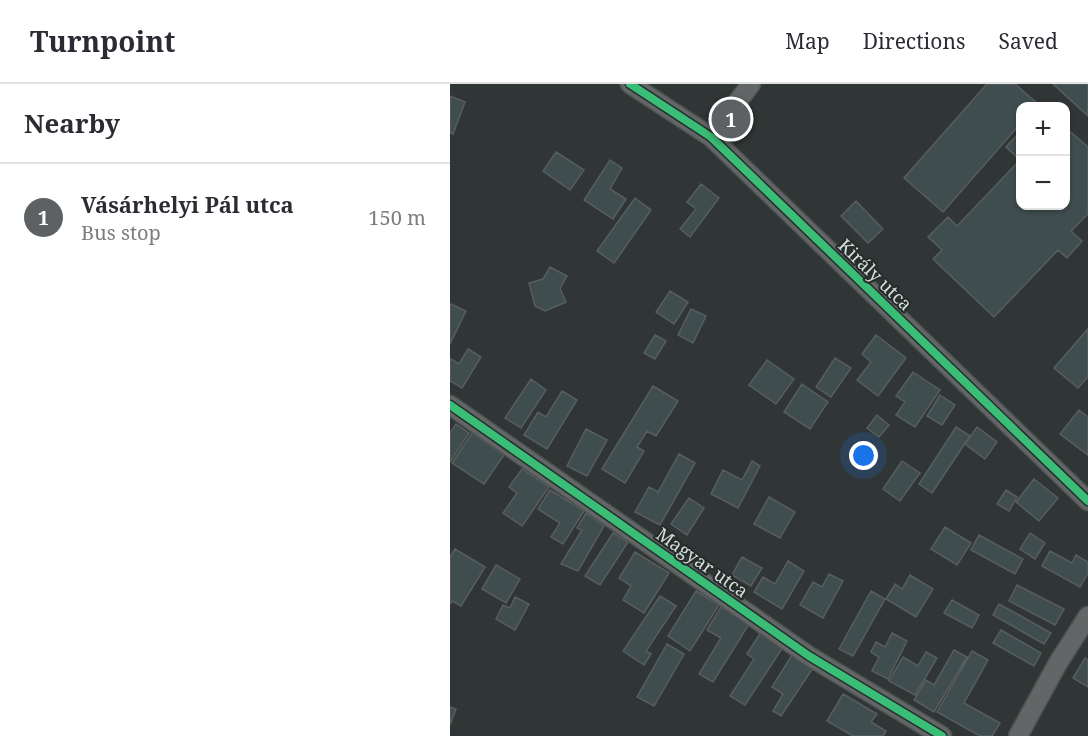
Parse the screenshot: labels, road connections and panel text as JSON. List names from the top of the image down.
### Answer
{
  "streets": {
    "street": ["Király utca", "Magyar utca"]
  },
  "page": {
    "header": "Turnpoint",
    "nav": ["Map", "Directions", "Saved"],
    "heading": "Nearby",
    "pins": "1",
    "map_buttons": ["+", "−"],
    "list": [
      {
        "mark": "1",
        "name": "Vásárhelyi Pál utca",
        "note": "Bus stop",
        "value": "150 m"
      }
    ]
  }
}
